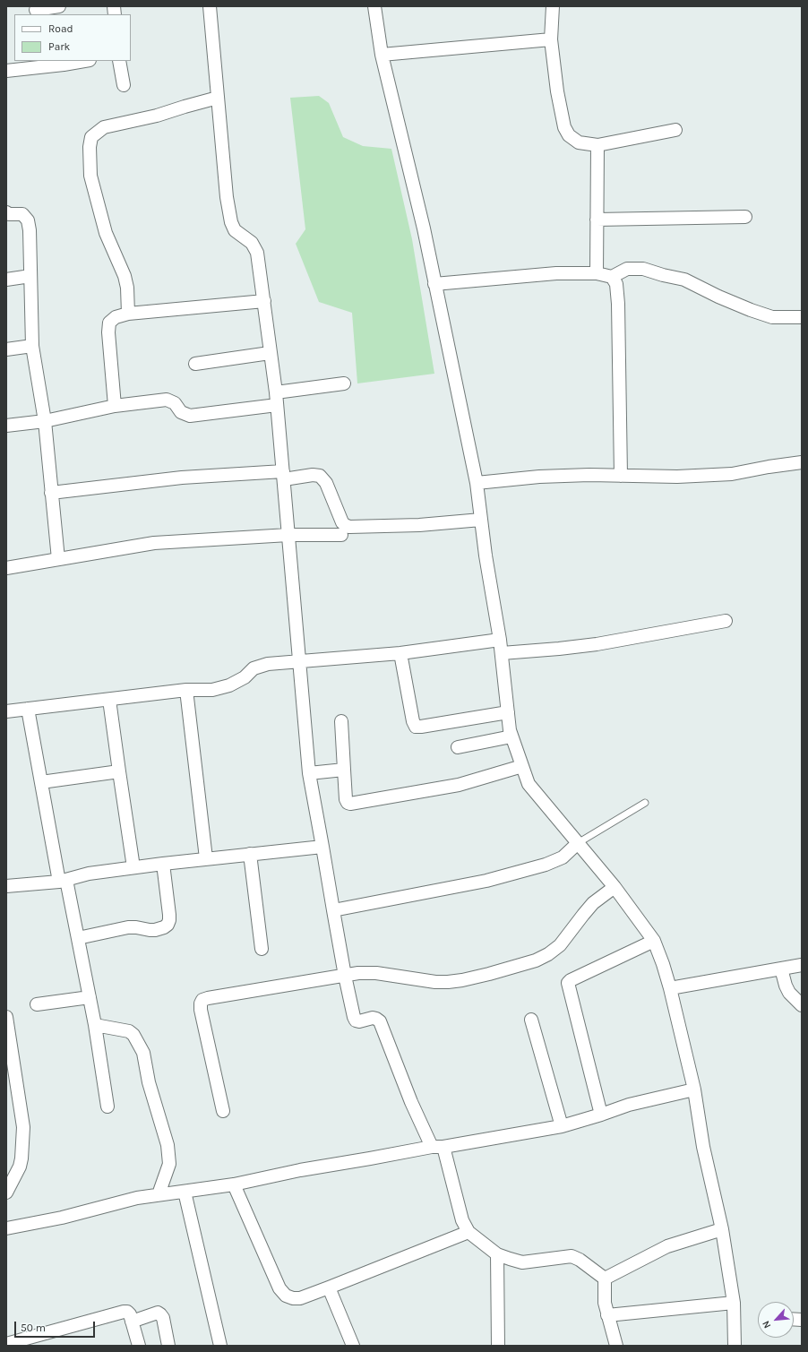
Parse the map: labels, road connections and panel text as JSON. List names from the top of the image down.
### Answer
{
  "legend": ["Road", "Park"],
  "scale_bar": "50 m",
  "north": "bottom left"
}
